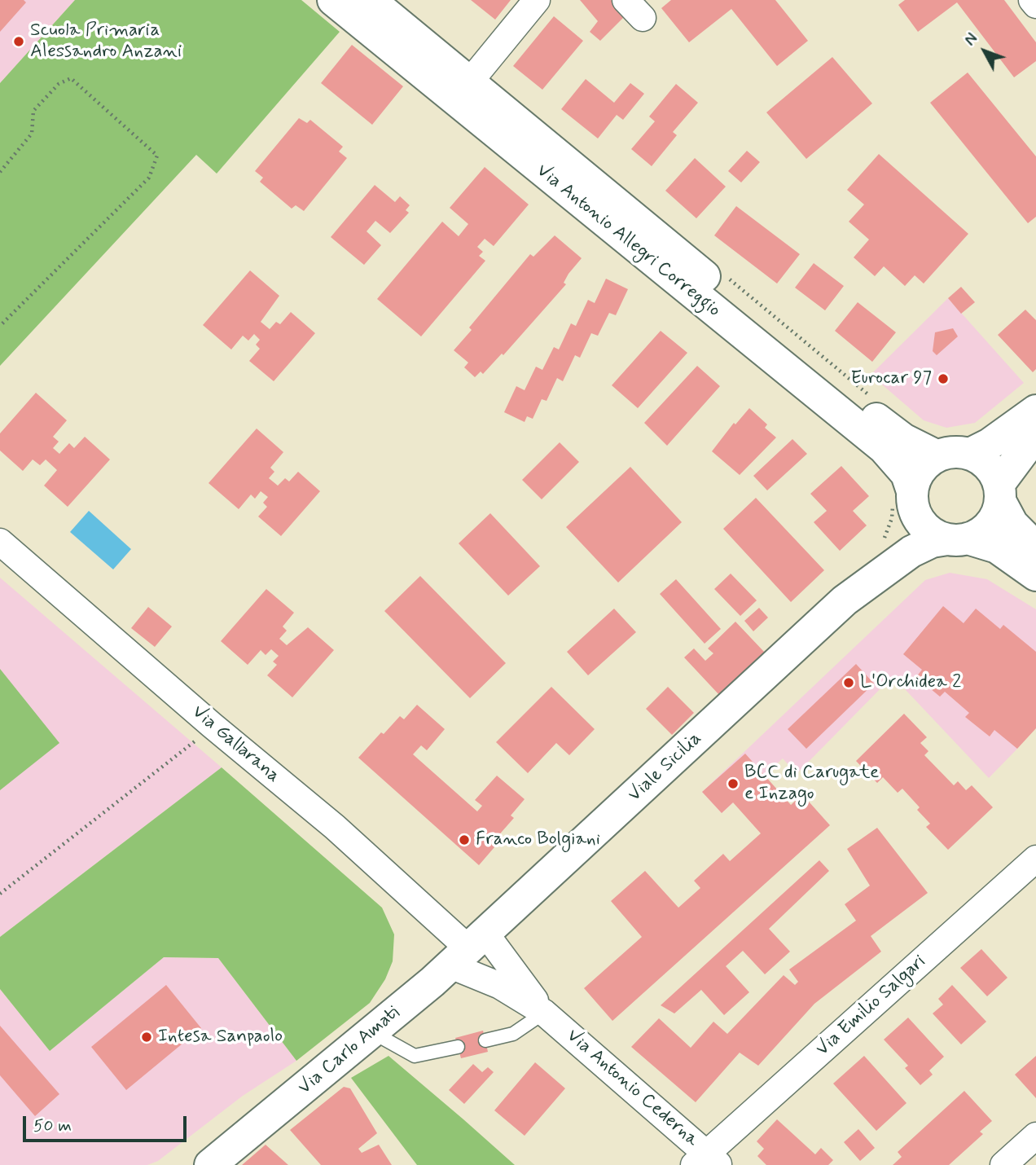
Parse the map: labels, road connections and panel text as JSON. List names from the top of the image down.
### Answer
{
  "streets": {
    "street": [
      "Via Antonio Allegri Correggio",
      "Via Gallarana",
      "Viale Sicilia",
      "Via Emilio Salgari",
      "Via Carlo Amati",
      "Via Antonio Cederna"
    ]
  },
  "crossings": [
    ["Via Antonio Allegri Correggio", "Viale Sicilia"],
    ["Via Gallarana", "Viale Sicilia"],
    ["Via Gallarana", "Via Carlo Amati"],
    ["Via Gallarana", "Via Antonio Cederna"],
    ["Viale Sicilia", "Via Carlo Amati"],
    ["Viale Sicilia", "Via Antonio Cederna"],
    ["Via Emilio Salgari", "Via Antonio Cederna"],
    ["Via Carlo Amati", "Via Antonio Cederna"]
  ],
  "places": [
    "Scuola Primaria Alessandro Anzani",
    "Eurocar 97",
    "L'Orchidea 2",
    "BCC di Carugate e Inzago",
    "Franco Bolgiani",
    "Intesa Sanpaolo"
  ],
  "scale_bar": "50 m",
  "north": "top left"
}
